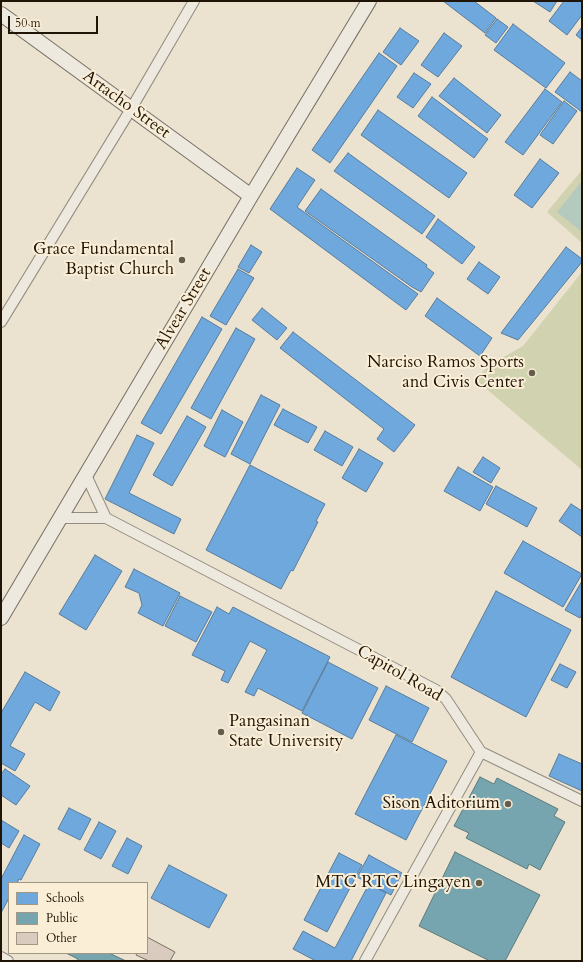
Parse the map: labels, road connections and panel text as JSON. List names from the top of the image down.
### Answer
{
  "streets": {
    "street": ["Artacho Street", "Alvear Street", "Capitol Road"]
  },
  "crossings": [
    ["Artacho Street", "Alvear Street"],
    ["Alvear Street", "Capitol Road"]
  ],
  "places": [
    "Grace Fundamental Baptist Church",
    "Narciso Ramos Sports and Civis Center",
    "Pangasinan State University",
    "Sison Aditorium",
    "MTC RTC Lingayen"
  ],
  "legend": ["Schools", "Public", "Other"],
  "scale_bar": "50 m"
}
